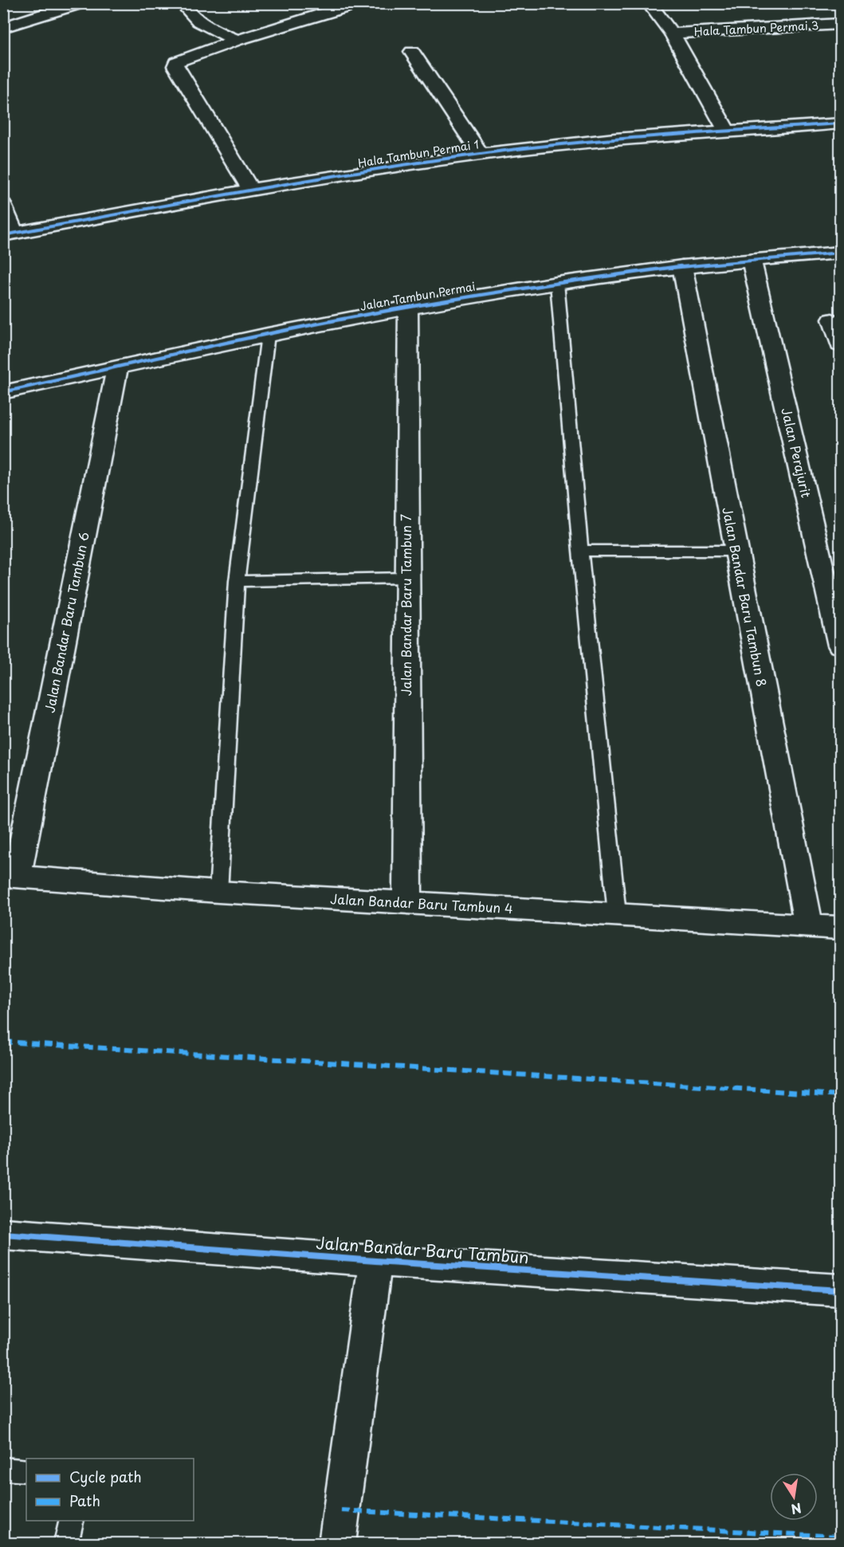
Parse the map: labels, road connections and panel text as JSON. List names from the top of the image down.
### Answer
{
  "streets": {
    "street": [
      "Hala Tambun Permai 3",
      "Hala Tambun Permai 1",
      "Jalan Tambun Permai",
      "Jalan Perajurit",
      "Jalan Bandar Baru Tambun 8",
      "Jalan Bandar Baru Tambun 7",
      "Jalan Bandar Baru Tambun 6",
      "Jalan Bandar Baru Tambun 4",
      "Jalan Bandar Baru Tambun"
    ]
  },
  "crossings": [
    ["Jalan Tambun Permai", "Jalan Perajurit"],
    ["Jalan Tambun Permai", "Jalan Bandar Baru Tambun 8"],
    ["Jalan Tambun Permai", "Jalan Bandar Baru Tambun 7"],
    ["Jalan Tambun Permai", "Jalan Bandar Baru Tambun 6"],
    ["Jalan Bandar Baru Tambun 8", "Jalan Bandar Baru Tambun 4"],
    ["Jalan Bandar Baru Tambun 7", "Jalan Bandar Baru Tambun 4"],
    ["Jalan Bandar Baru Tambun 6", "Jalan Bandar Baru Tambun 4"]
  ],
  "legend": ["Cycle path", "Path"],
  "north": "bottom"
}
